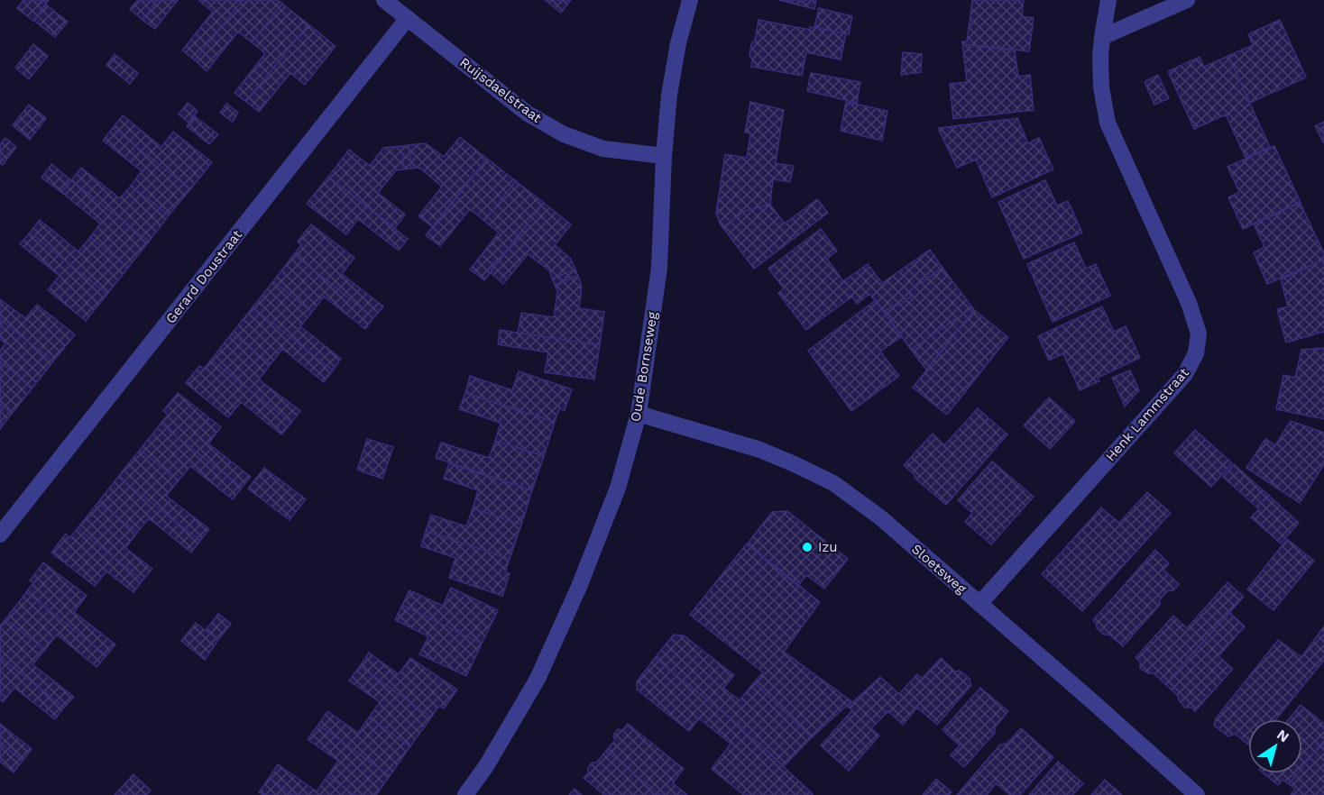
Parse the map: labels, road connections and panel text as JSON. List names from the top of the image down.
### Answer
{
  "streets": {
    "street": [
      "Ruijsdaelstraat",
      "Gerard Doustraat",
      "Oude Bornseweg",
      "Henk Lammstraat",
      "Sloetsweg"
    ]
  },
  "crossings": [
    ["Ruijsdaelstraat", "Gerard Doustraat"],
    ["Ruijsdaelstraat", "Oude Bornseweg"],
    ["Oude Bornseweg", "Sloetsweg"],
    ["Henk Lammstraat", "Sloetsweg"]
  ],
  "places": ["Izu"],
  "north": "top right"
}
